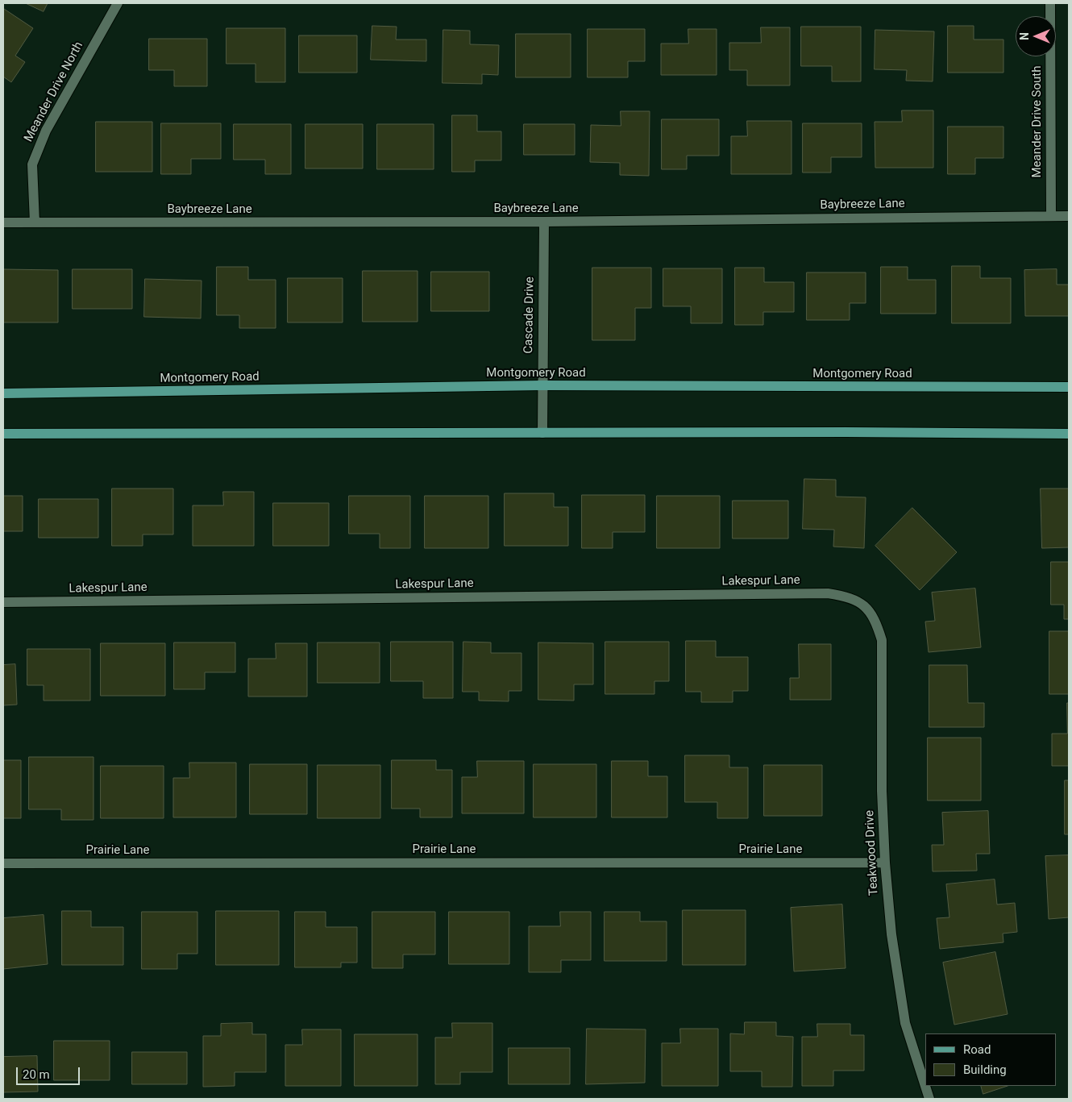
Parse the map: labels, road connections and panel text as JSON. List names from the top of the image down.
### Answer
{
  "streets": {
    "main road": ["Montgomery Road"],
    "street": [
      "Meander Drive North",
      "Meander Drive South",
      "Baybreeze Lane",
      "Cascade Drive",
      "Lakespur Lane",
      "Prairie Lane",
      "Teakwood Drive"
    ]
  },
  "crossings": [
    ["Meander Drive North", "Baybreeze Lane"],
    ["Meander Drive South", "Baybreeze Lane"],
    ["Baybreeze Lane", "Cascade Drive"],
    ["Cascade Drive", "Montgomery Road"],
    ["Lakespur Lane", "Teakwood Drive"],
    ["Prairie Lane", "Teakwood Drive"]
  ],
  "legend": ["Road", "Building"],
  "scale_bar": "20 m",
  "north": "left"
}
